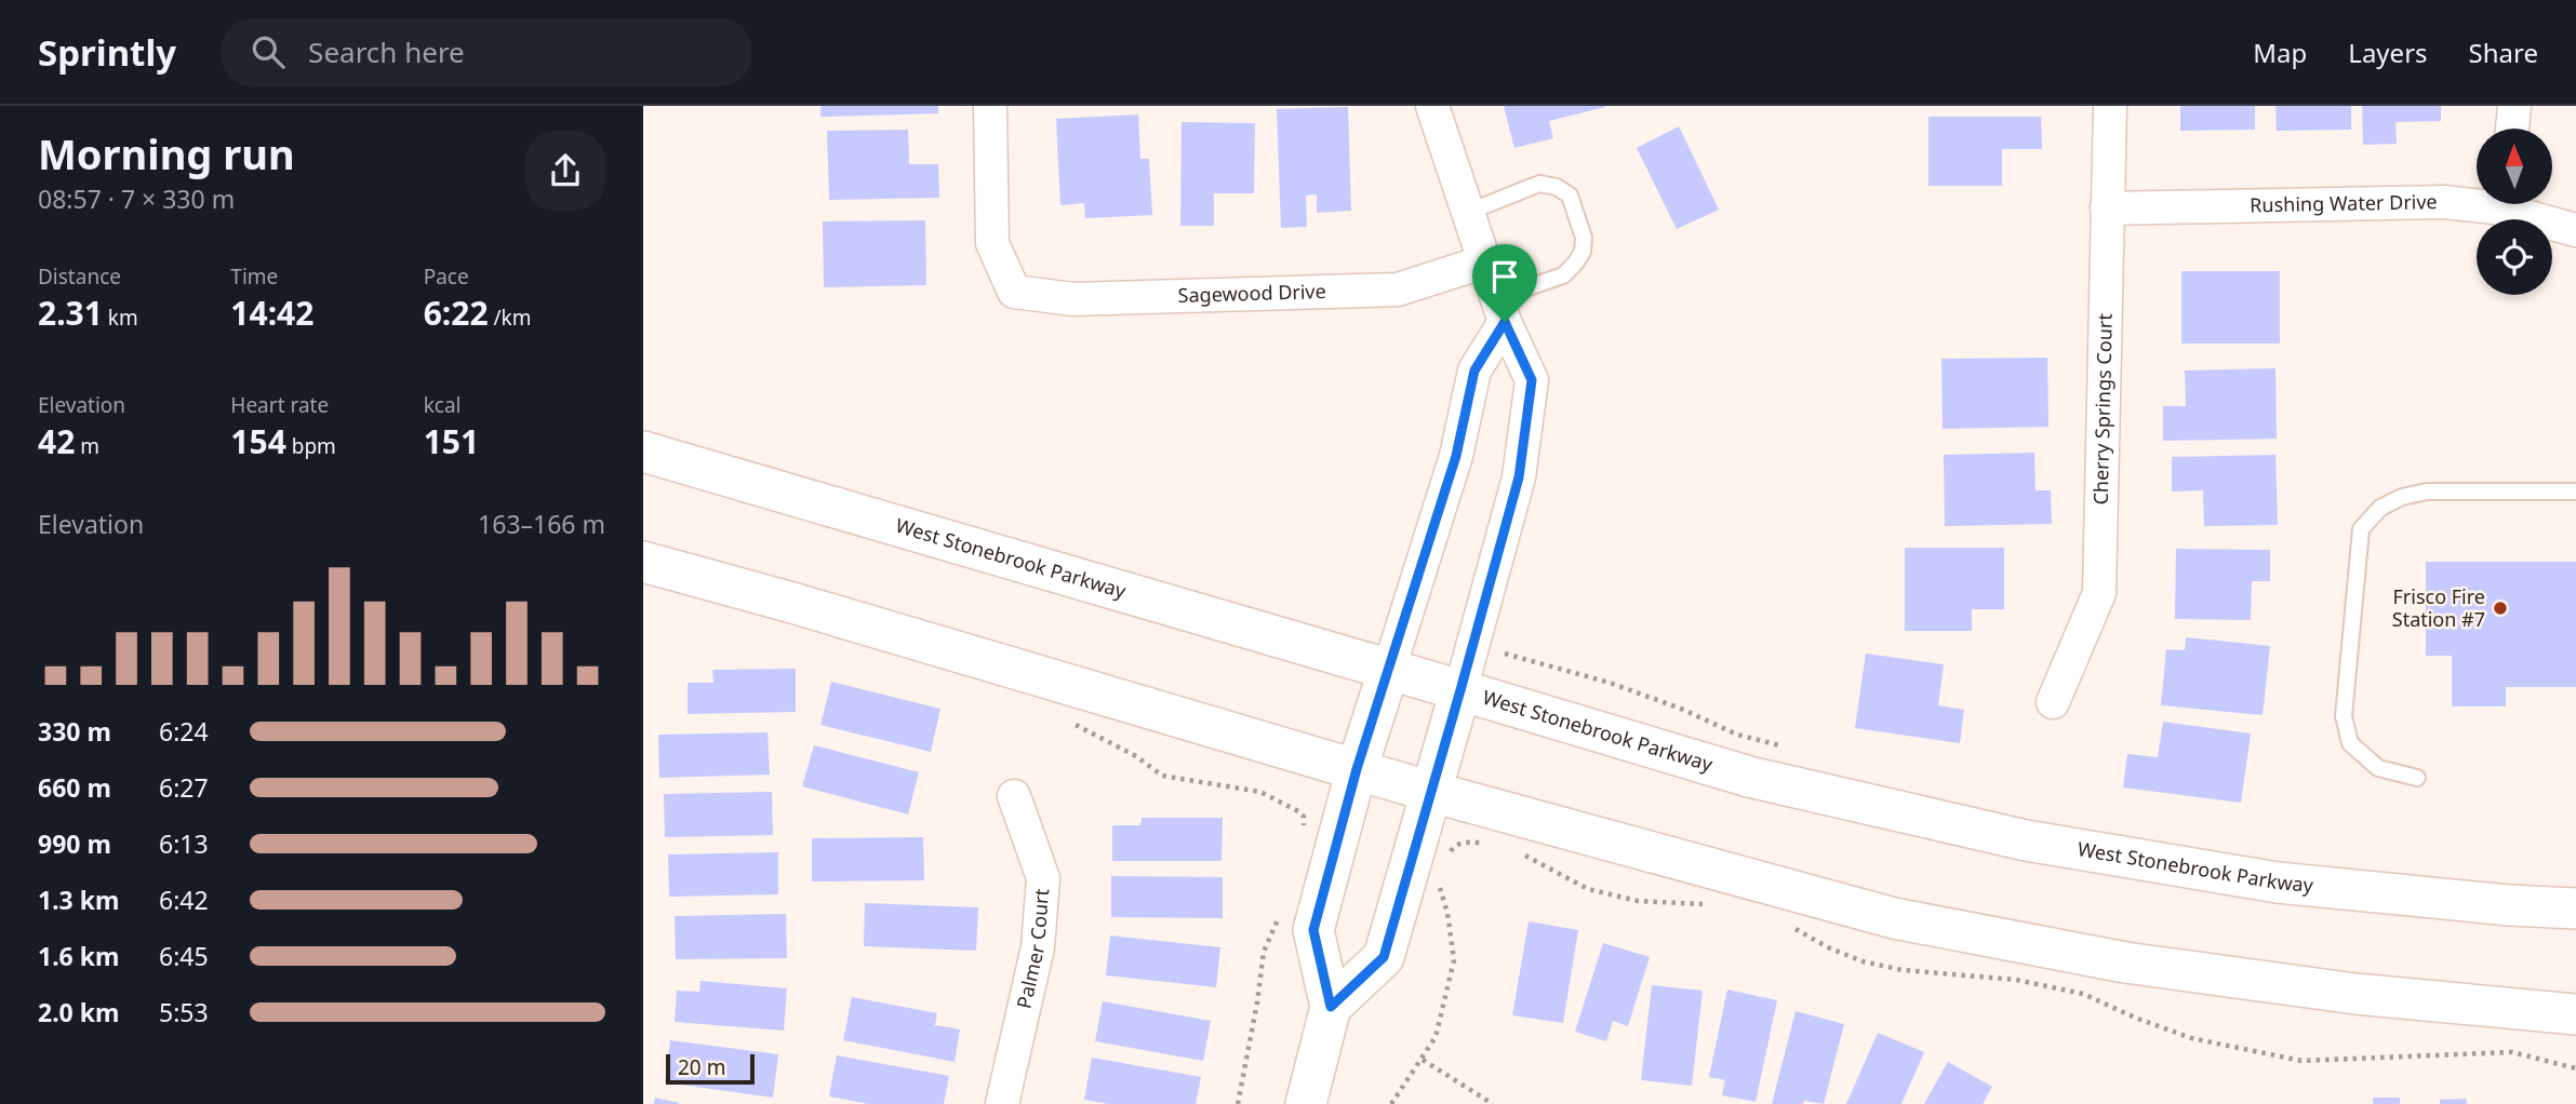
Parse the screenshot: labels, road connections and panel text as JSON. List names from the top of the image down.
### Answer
{
  "streets": {
    "street": [
      "Rushing Water Drive",
      "Sagewood Drive",
      "Cherry Springs Court",
      "West Stonebrook Parkway",
      "Palmer Court"
    ]
  },
  "crossings": [
    ["Rushing Water Drive", "Cherry Springs Court"]
  ],
  "places": ["Frisco Fire Station #7"],
  "scale_bar": "20 m",
  "north": "top",
  "page": {
    "header": "Sprintly",
    "search": "Search here",
    "nav": ["Map", "Layers", "Share"],
    "heading": ["Morning run", "08:57 · 7 × 330 m"],
    "stats": [
      ["Distance", "2.31 km"],
      ["Time", "14:42"],
      ["Pace", "6:22 /km"],
      ["Elevation", "42 m"],
      ["Heart rate", "154 bpm"],
      ["kcal", "151"]
    ],
    "chart": ["Elevation", "163–166 m"],
    "list": [
      {
        "name": "330 m",
        "note": "6:24"
      },
      {
        "name": "660 m",
        "note": "6:27"
      },
      {
        "name": "990 m",
        "note": "6:13"
      },
      {
        "name": "1.3 km",
        "note": "6:42"
      },
      {
        "name": "1.6 km",
        "note": "6:45"
      },
      {
        "name": "2.0 km",
        "note": "5:53"
      }
    ],
    "scale": "20 m"
  }
}
